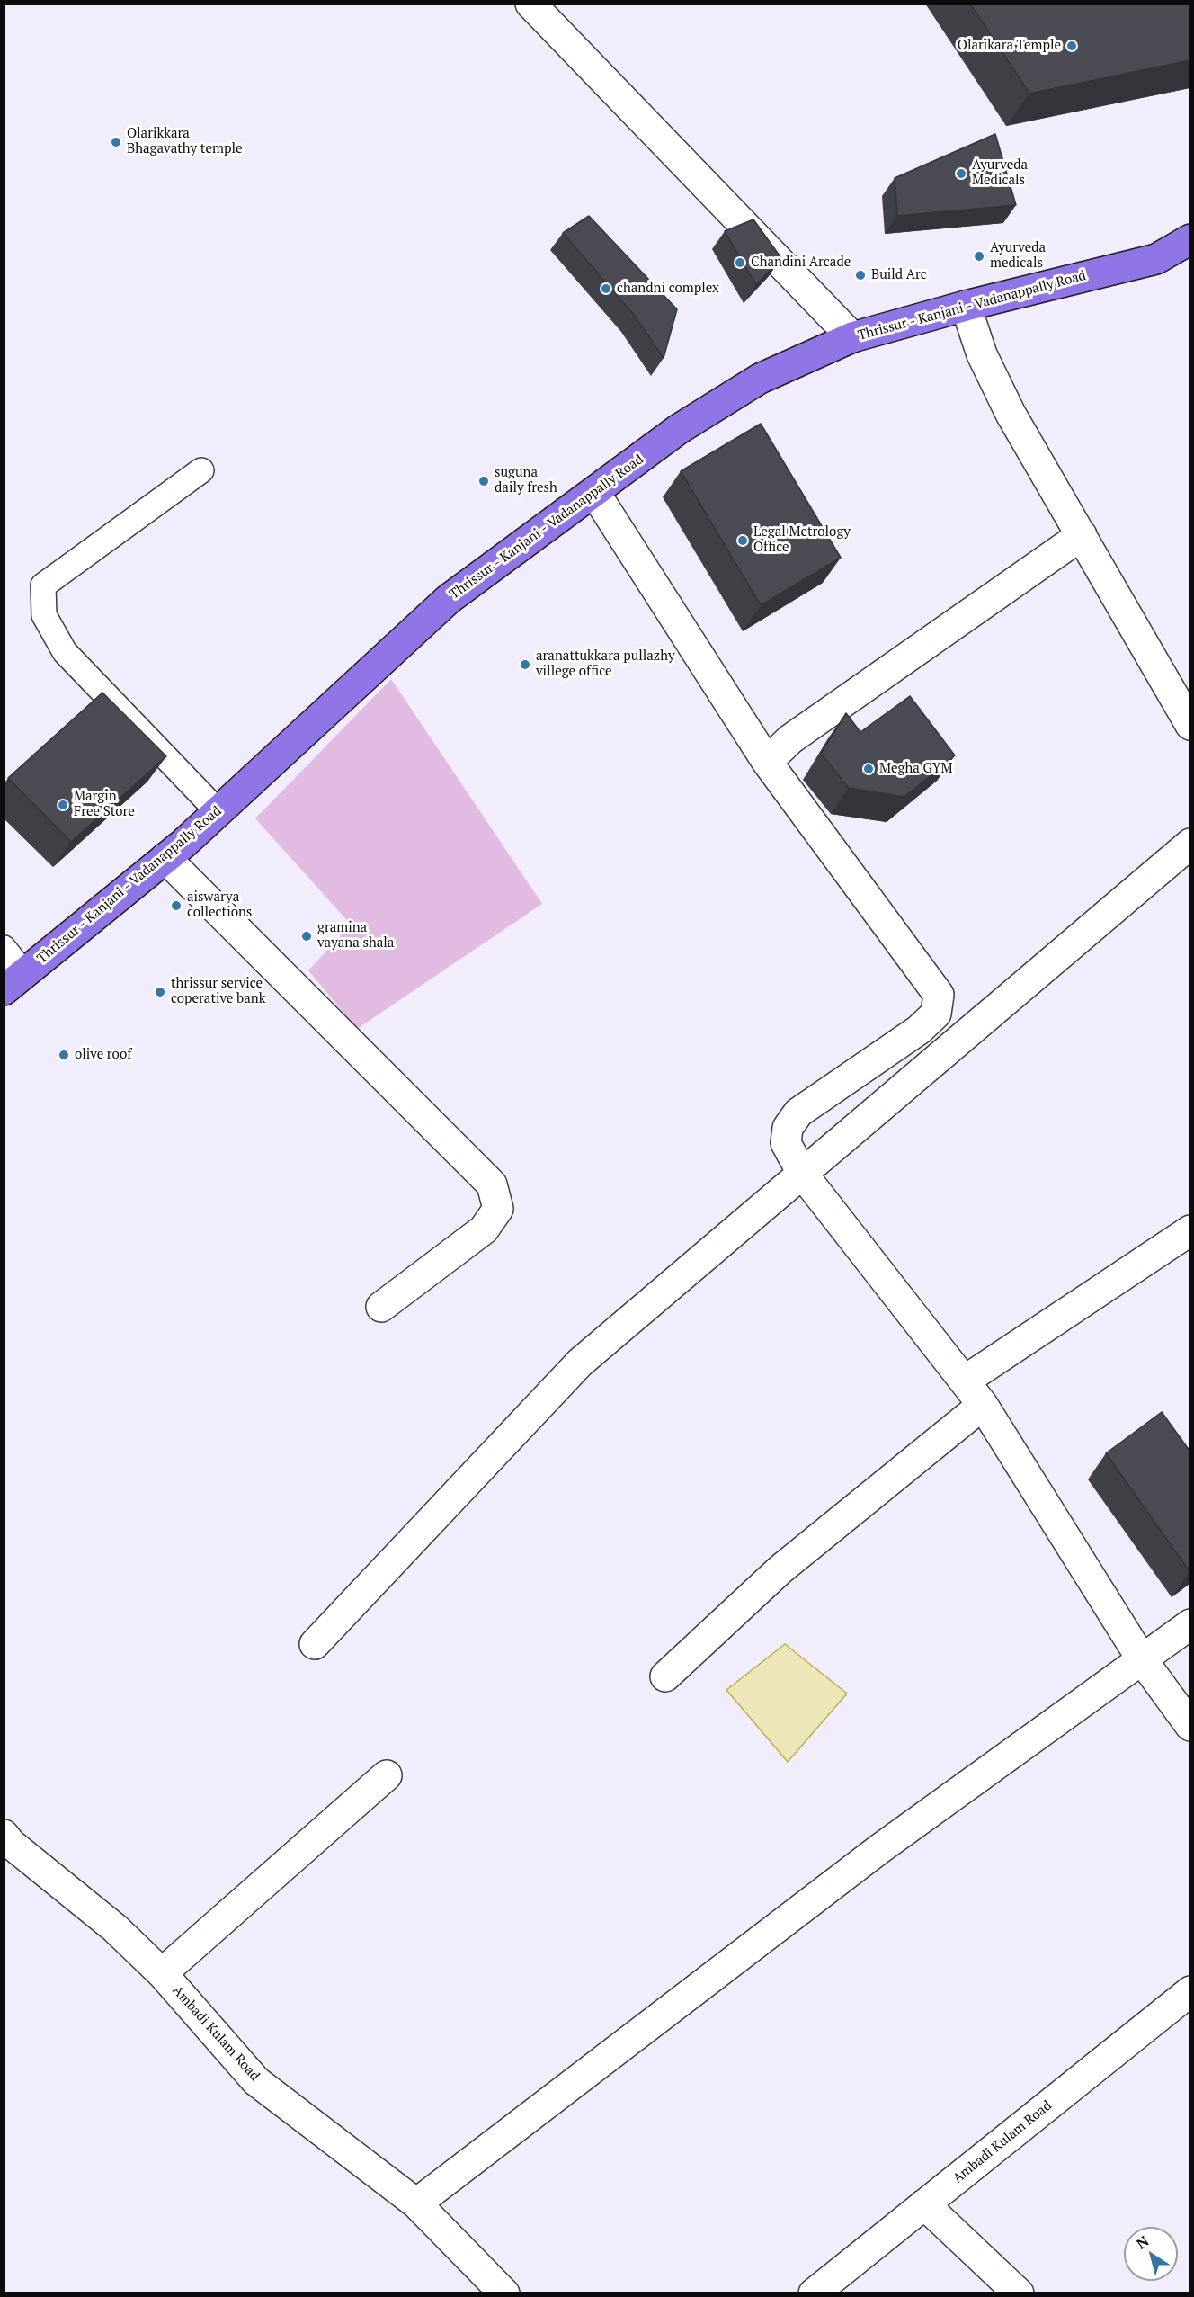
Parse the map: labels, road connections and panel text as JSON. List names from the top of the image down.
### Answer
{
  "streets": {
    "main road": ["Thrissur - Kanjani - Vadanappally Road"],
    "street": ["Ambadi Kulam Road"]
  },
  "places": [
    "Olarikara Temple",
    "Olarikkara Bhagavathy temple",
    "Ayurveda Medicals",
    "Ayurveda medicals",
    "Chandini Arcade",
    "Build Arc",
    "chandni complex",
    "suguna daily fresh",
    "Legal Metrology Office",
    "aranattukkara pullazhy villege office",
    "Megha GYM",
    "Margin Free Store",
    "aiswarya collections",
    "gramina vayana shala",
    "thrissur service coperative bank",
    "olive roof"
  ],
  "north": "top left"
}
